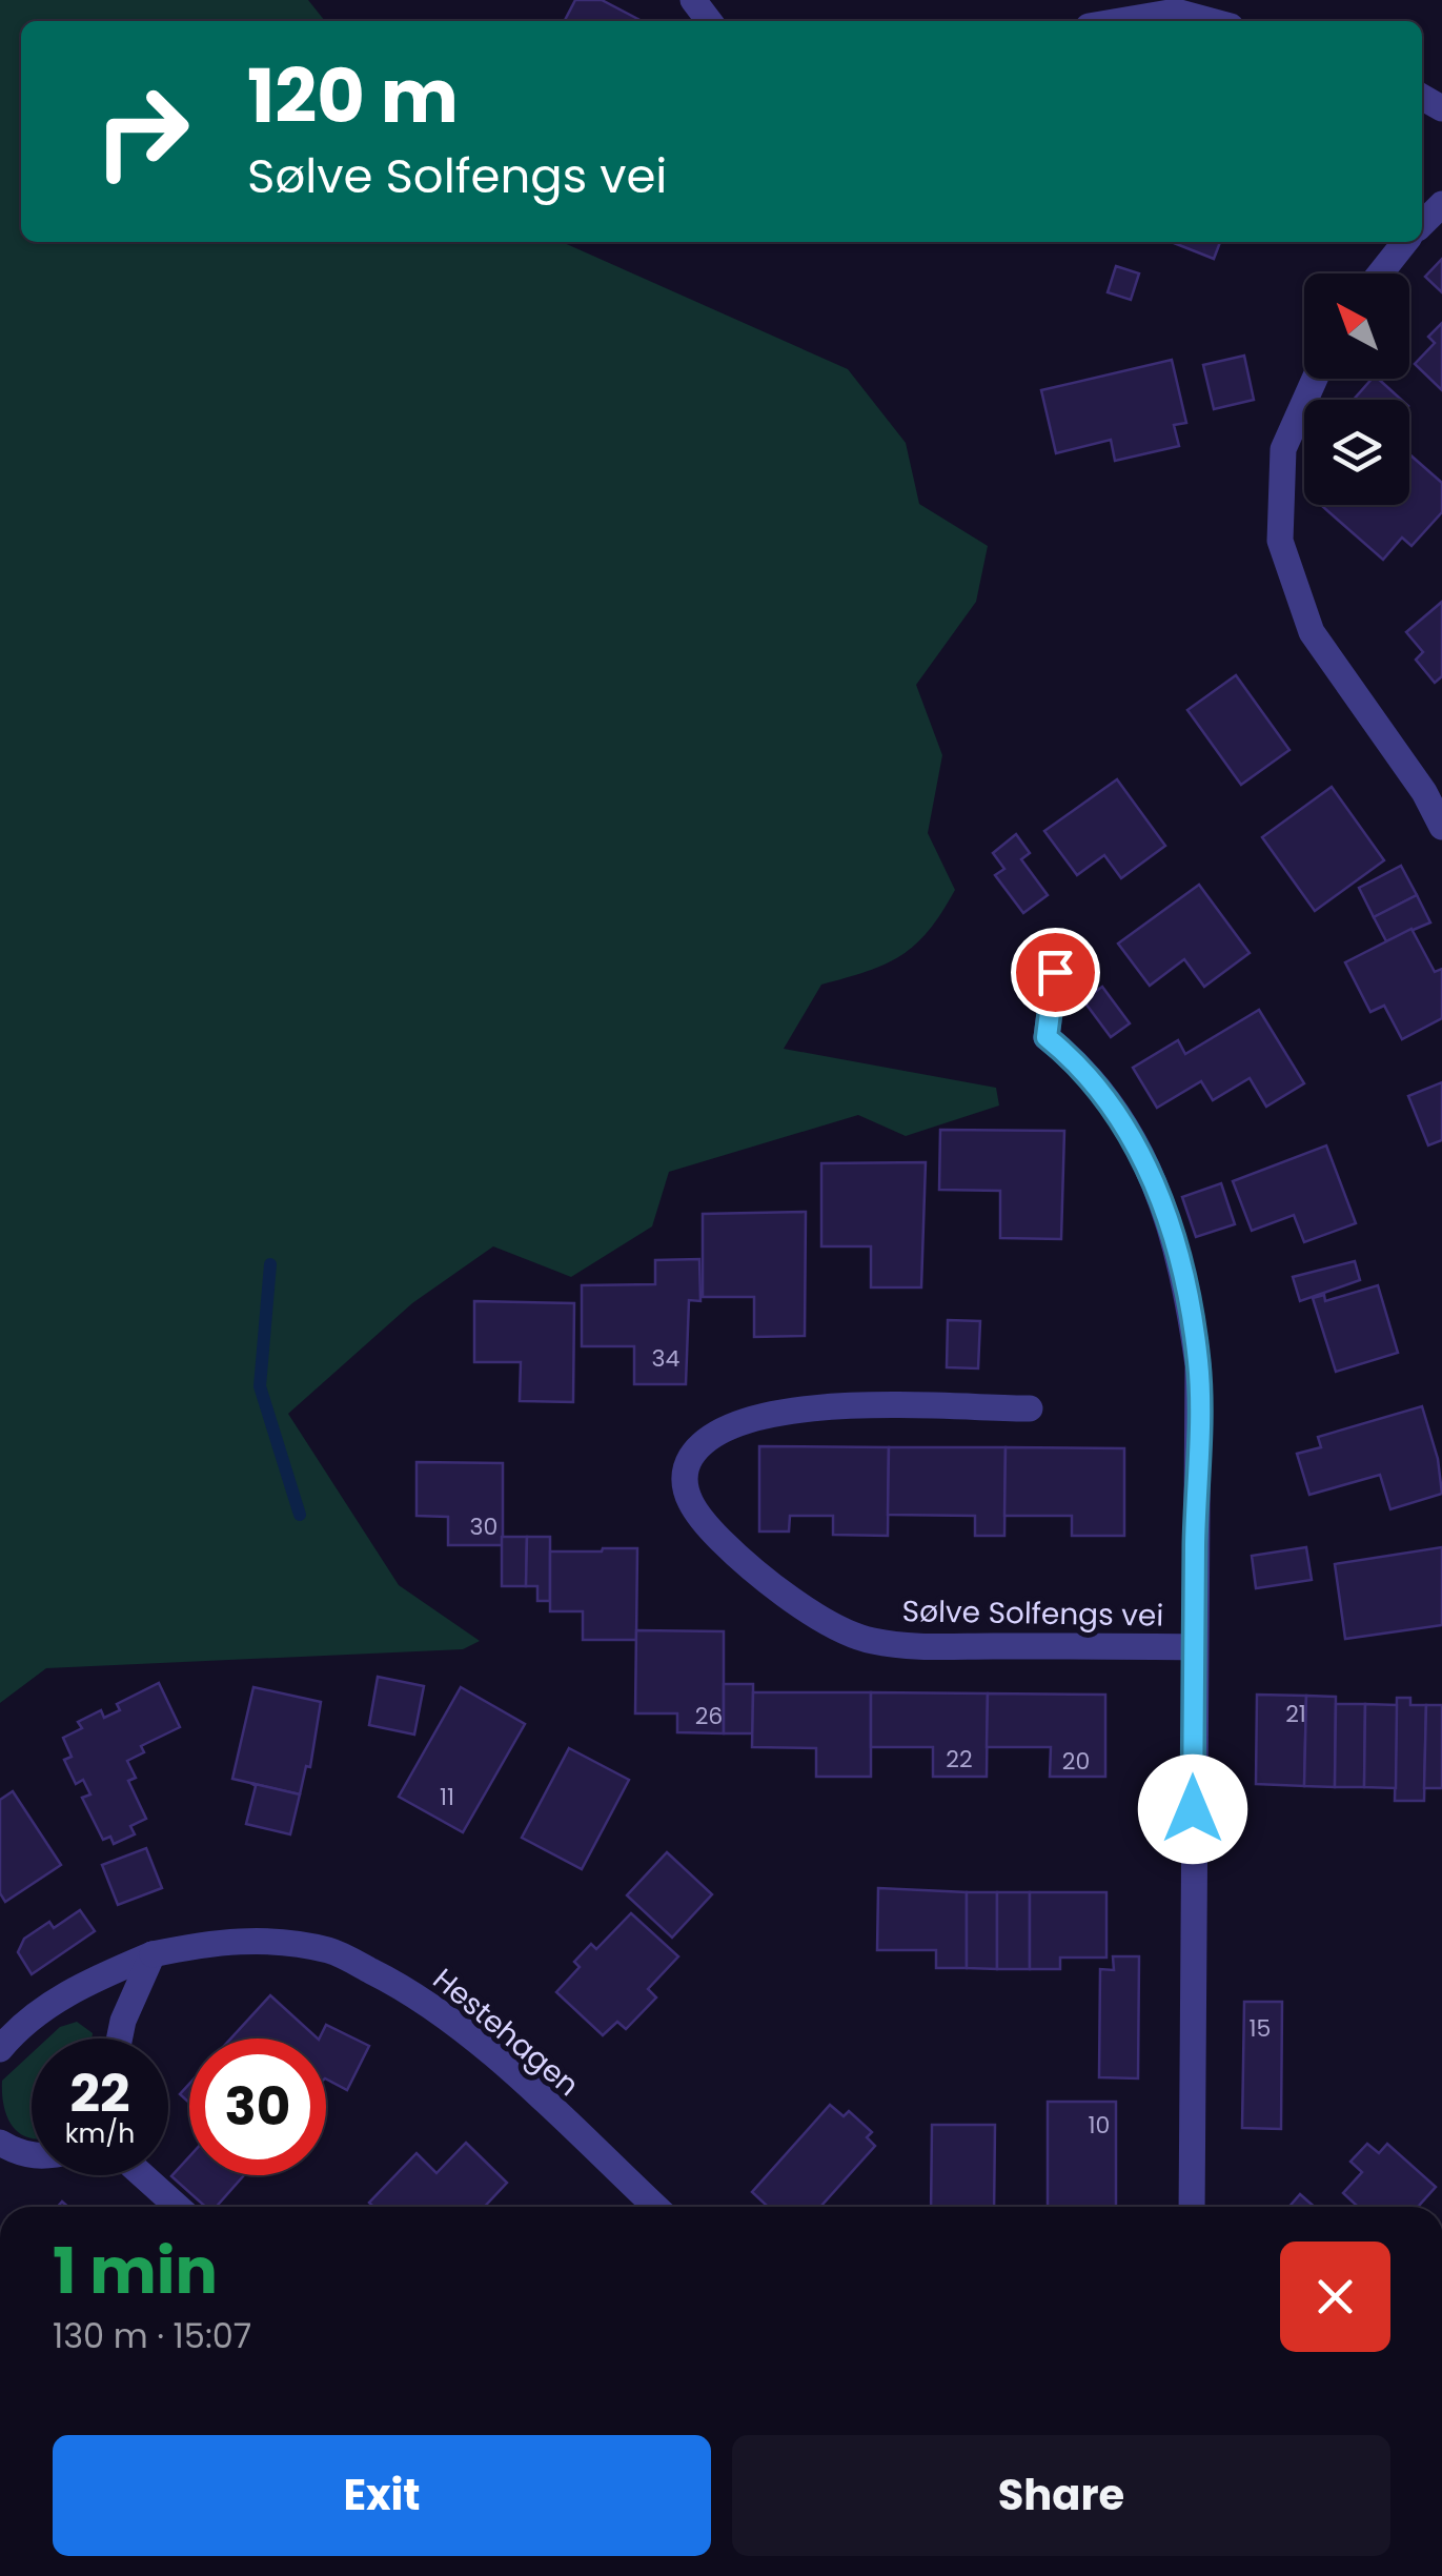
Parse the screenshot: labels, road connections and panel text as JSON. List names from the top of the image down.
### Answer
{
  "streets": {
    "street": ["Sølve Solfengs vei", "Hestehagen"]
  },
  "house_numbers": [
    "34",
    "30",
    "21",
    "26",
    "22",
    "20",
    "11",
    "15",
    "10"
  ],
  "north": "top left",
  "page": {
    "turn": ["120 m", "Sølve Solfengs vei"],
    "speed": "22 km/h",
    "limit": "30",
    "heading": ["1 min", "130 m · 15:07"],
    "buttons": ["Exit", "Share"]
  }
}
